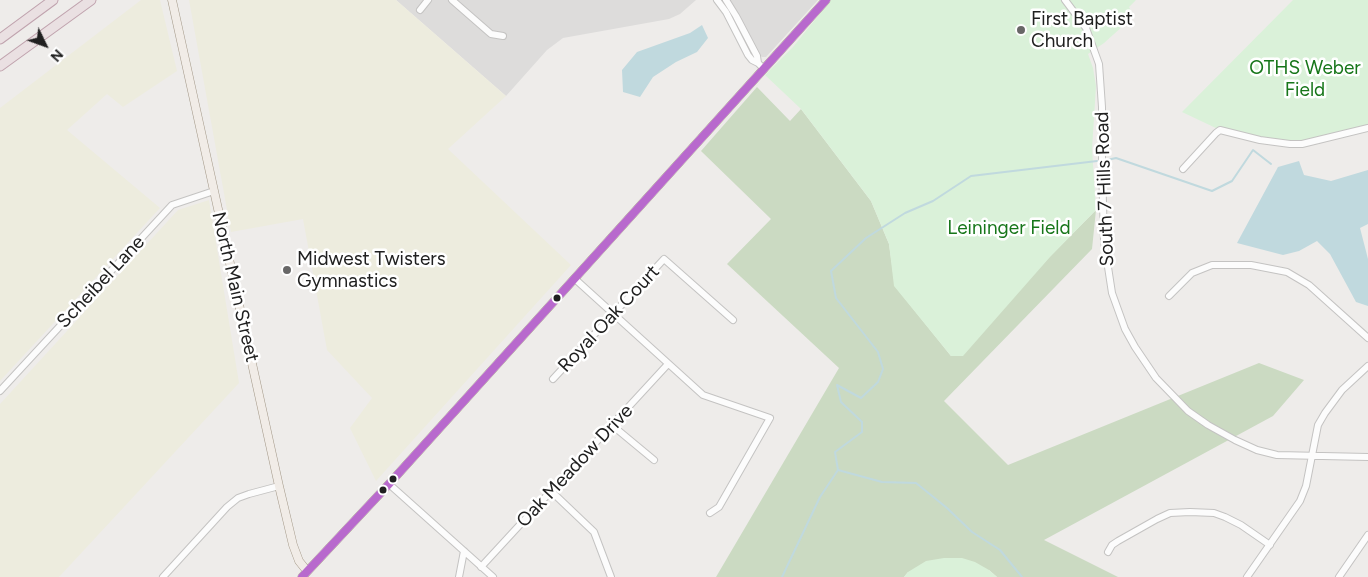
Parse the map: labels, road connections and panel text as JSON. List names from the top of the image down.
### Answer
{
  "streets": {
    "main road": ["North Main Street"],
    "street": [
      "South 7 Hills Road",
      "Scheibel Lane",
      "Royal Oak Court",
      "Oak Meadow Drive"
    ]
  },
  "crossings": [
    ["Scheibel Lane", "North Main Street"]
  ],
  "parks": ["OTHS Weber Field", "Leininger Field"],
  "places": ["First Baptist Church", "Midwest Twisters Gymnastics"],
  "north": "bottom right"
}
